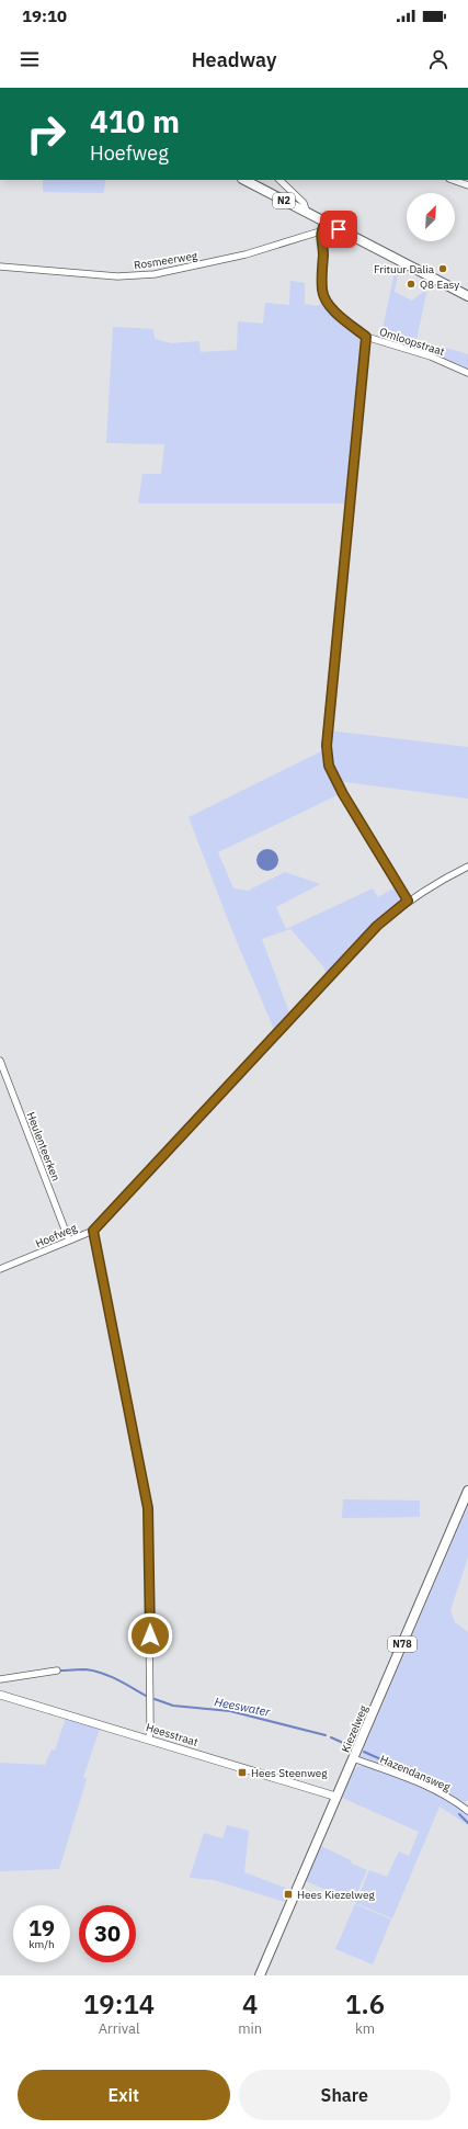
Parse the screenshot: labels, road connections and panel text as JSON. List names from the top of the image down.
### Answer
{
  "streets": {
    "main road": ["N2", "N78", "Kiezelweg"],
    "street": [
      "Rosmeerweg",
      "Omloopstraat",
      "Heulenteerken",
      "Hoefweg",
      "Heesstraat",
      "Hazendansweg"
    ]
  },
  "crossings": [
    ["Rosmeerweg", "Omloopstraat"],
    ["Heulenteerken", "Hoefweg"],
    ["Kiezelweg", "Heesstraat"],
    ["Kiezelweg", "Hazendansweg"]
  ],
  "water": ["Heeswater"],
  "places": {
    "other": ["Frituur Dalia", "Q8 Easy"],
    "transit": ["Hees Steenweg", "Hees Kiezelweg"]
  },
  "north": "top right",
  "page": {
    "status": "19:10",
    "header": "Headway",
    "turn": ["410 m", "Hoefweg"],
    "speed": "19 km/h",
    "limit": "30",
    "eta": [
      "19:14",
      "Arrival",
      "4",
      "min",
      "1.6",
      "km"
    ],
    "buttons": ["Exit", "Share"]
  }
}
